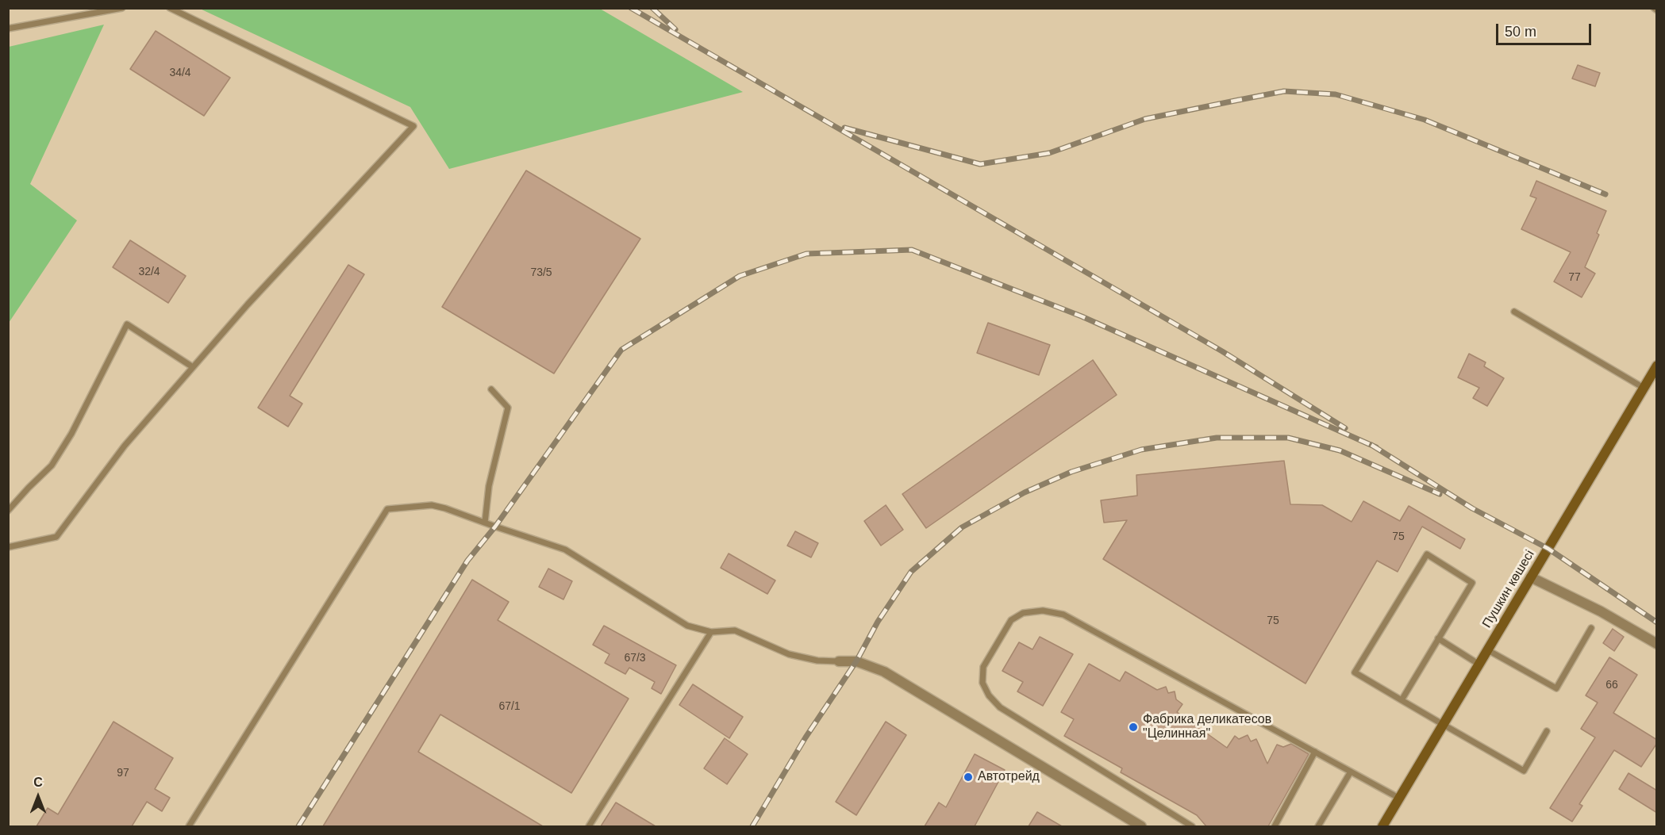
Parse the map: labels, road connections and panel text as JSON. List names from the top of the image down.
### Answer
{
  "streets": {
    "main road": ["Пушкин көшесі"]
  },
  "places": ["Фабрика деликатесов \"Целинная\"", "Автотрейд"],
  "house_numbers": [
    "34/4",
    "32/4",
    "73/5",
    "77",
    "75",
    "75",
    "67/3",
    "66",
    "67/1",
    "97"
  ],
  "scale_bar": "50 m",
  "north": "top"
}
